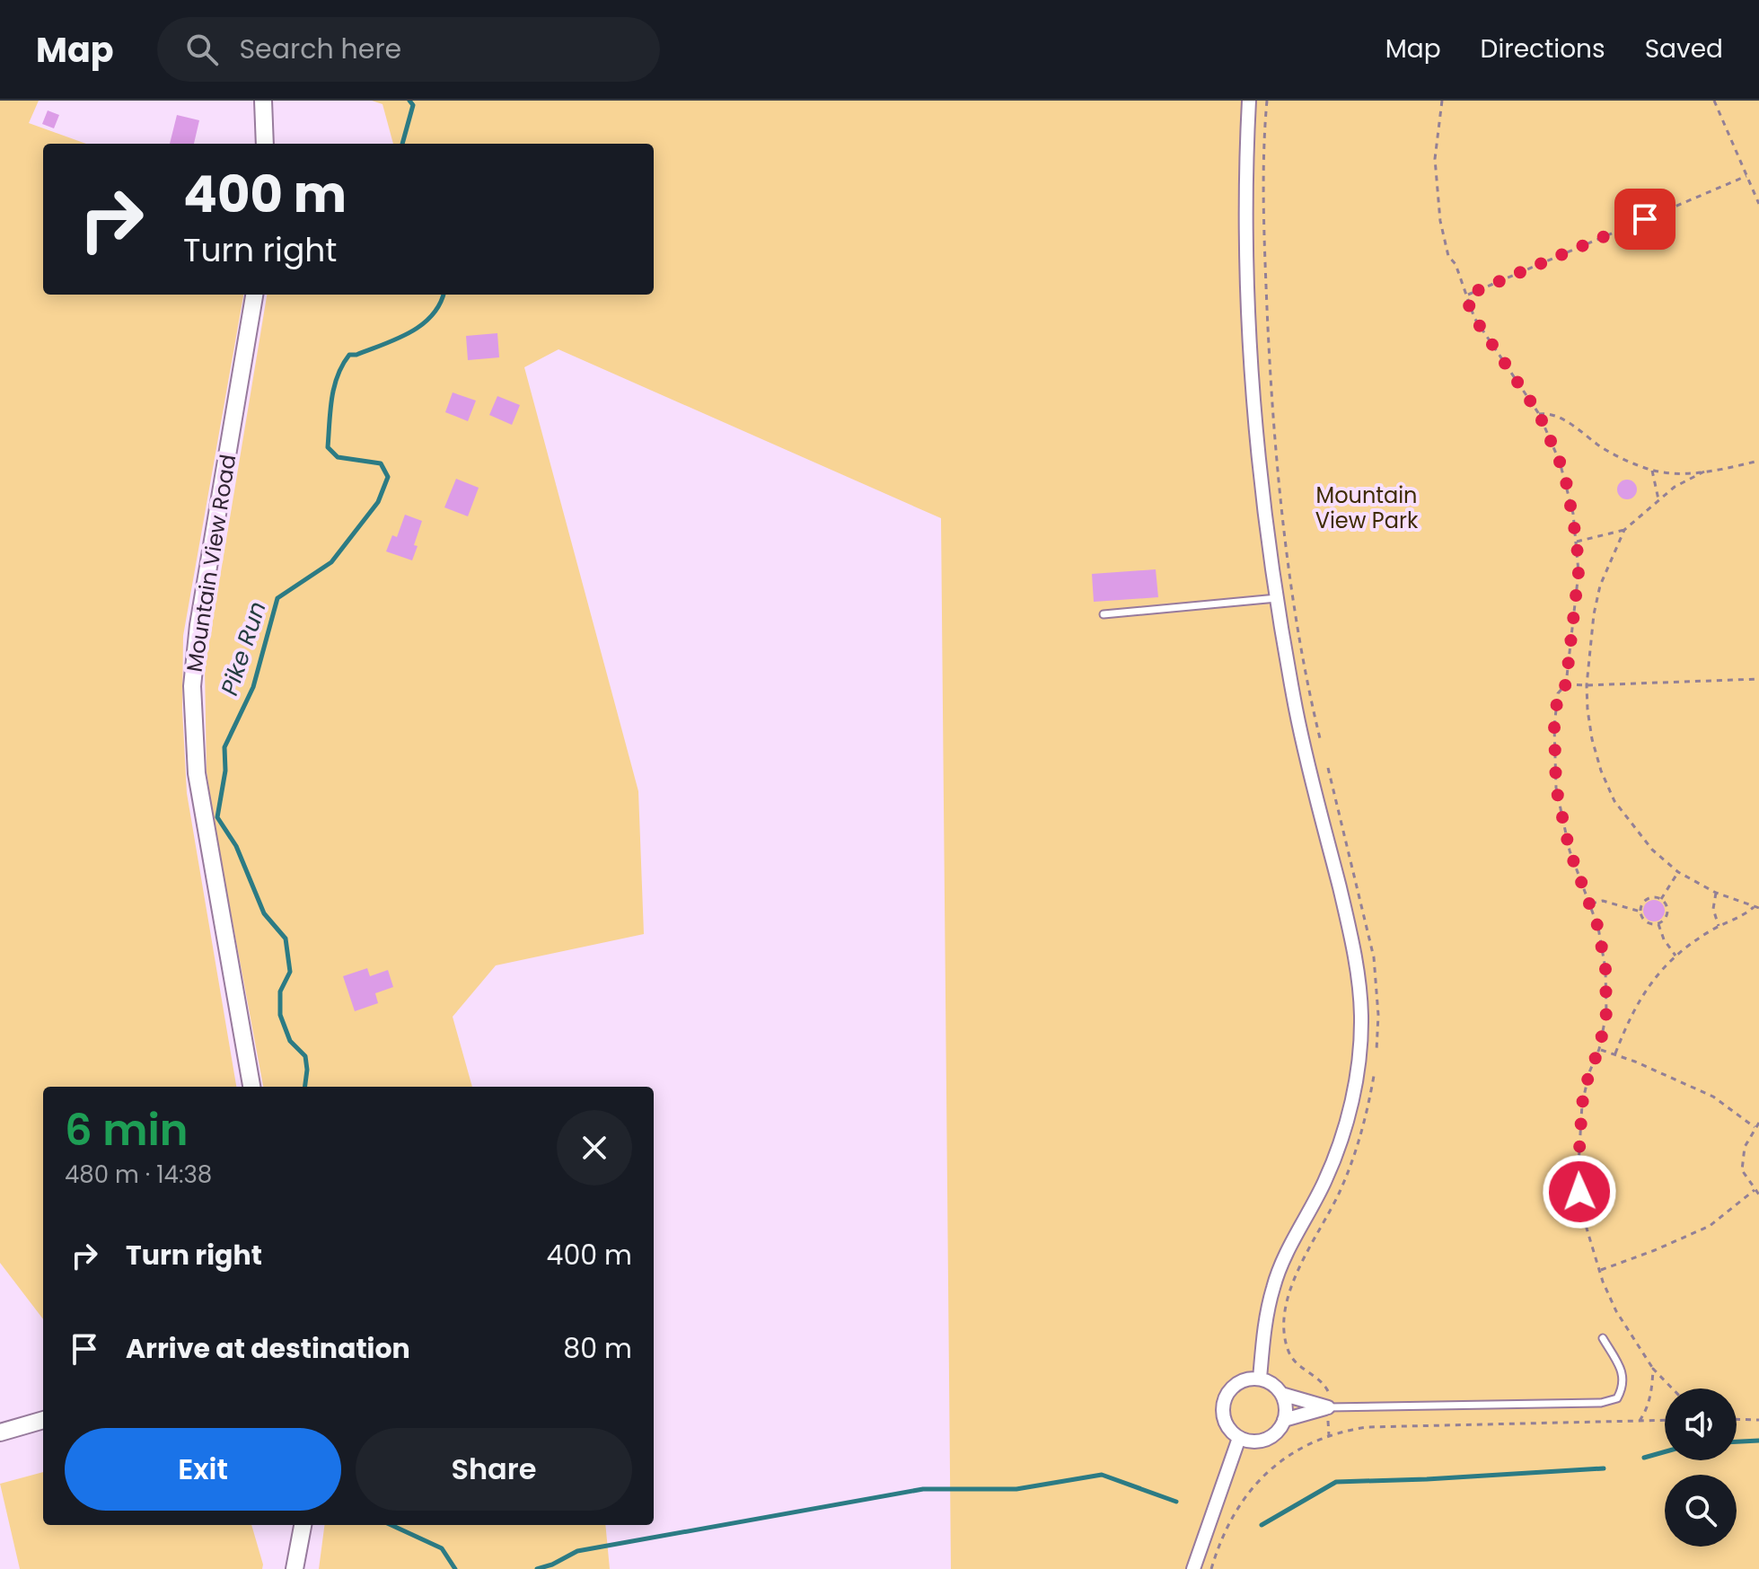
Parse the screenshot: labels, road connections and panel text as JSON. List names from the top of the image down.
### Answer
{
  "streets": {
    "street": ["Mountain View Road"]
  },
  "water": ["Pike Run"],
  "parks": ["Mountain View Park"],
  "page": {
    "header": "Map",
    "search": "Search here",
    "nav": ["Map", "Directions", "Saved"],
    "turn": ["400 m", "Turn right"],
    "heading": ["6 min", "480 m · 14:38"],
    "list": [
      {
        "name": "Turn right",
        "value": "400 m"
      },
      {
        "name": "Arrive at destination",
        "value": "80 m"
      }
    ],
    "buttons": ["Exit", "Share"]
  }
}
